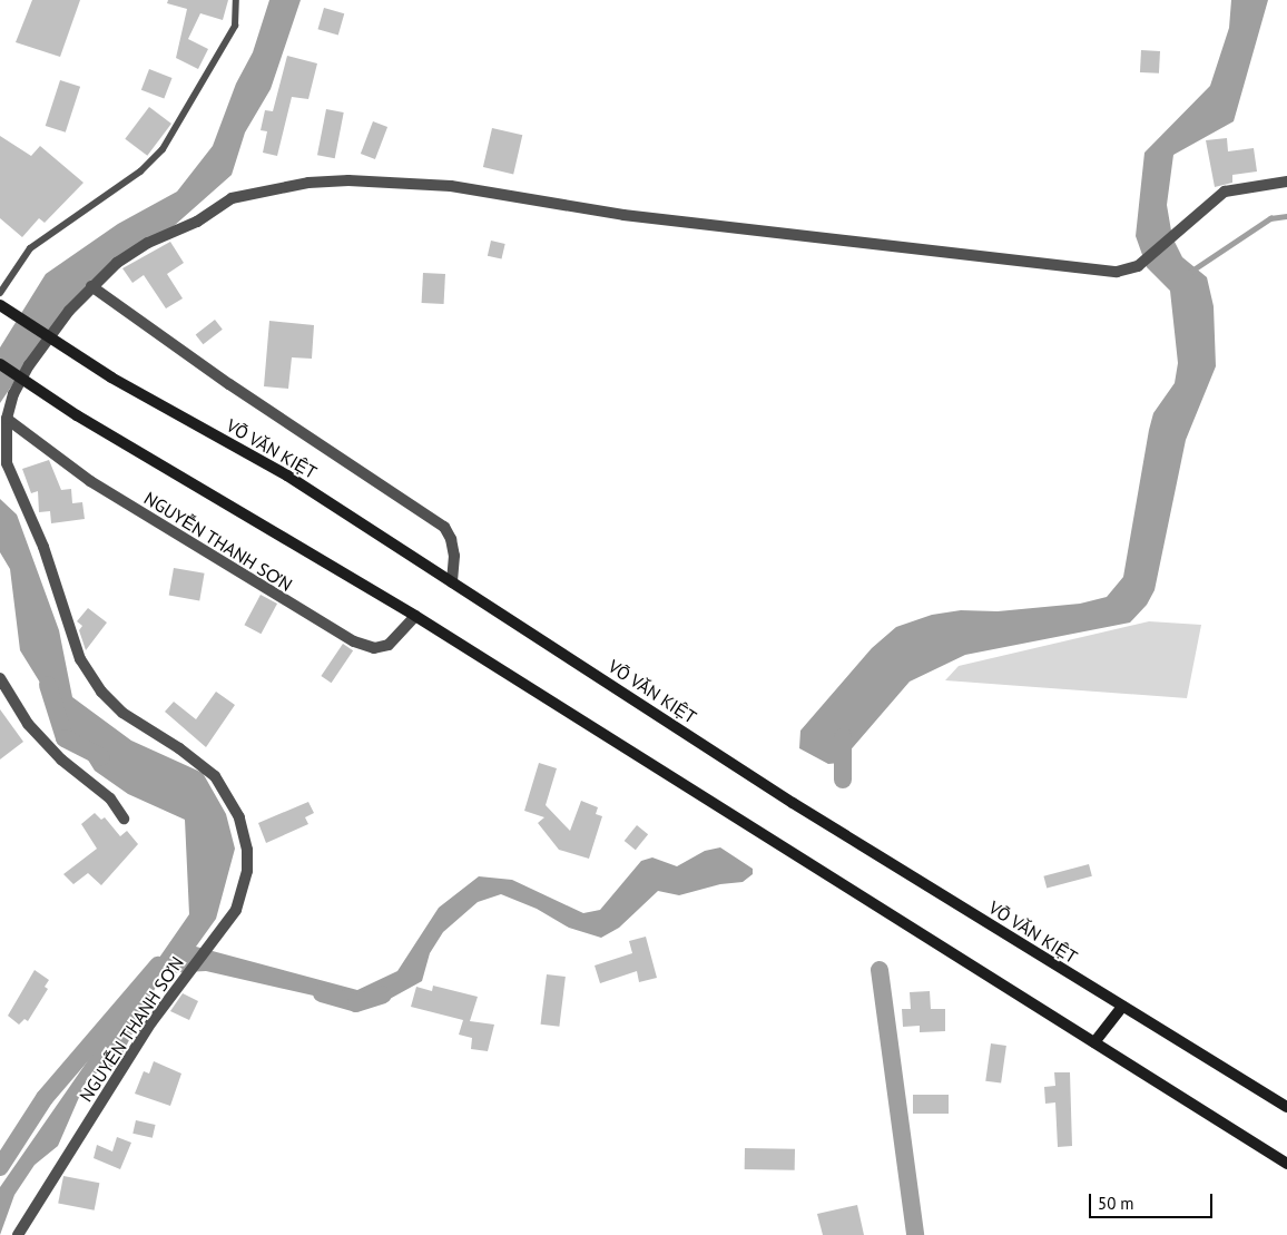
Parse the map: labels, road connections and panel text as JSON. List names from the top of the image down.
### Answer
{
  "streets": {
    "main road": ["VÕ VĂN KIỆT"],
    "street": ["NGUYỄN THANH SƠN"]
  },
  "scale_bar": "50 m"
}
